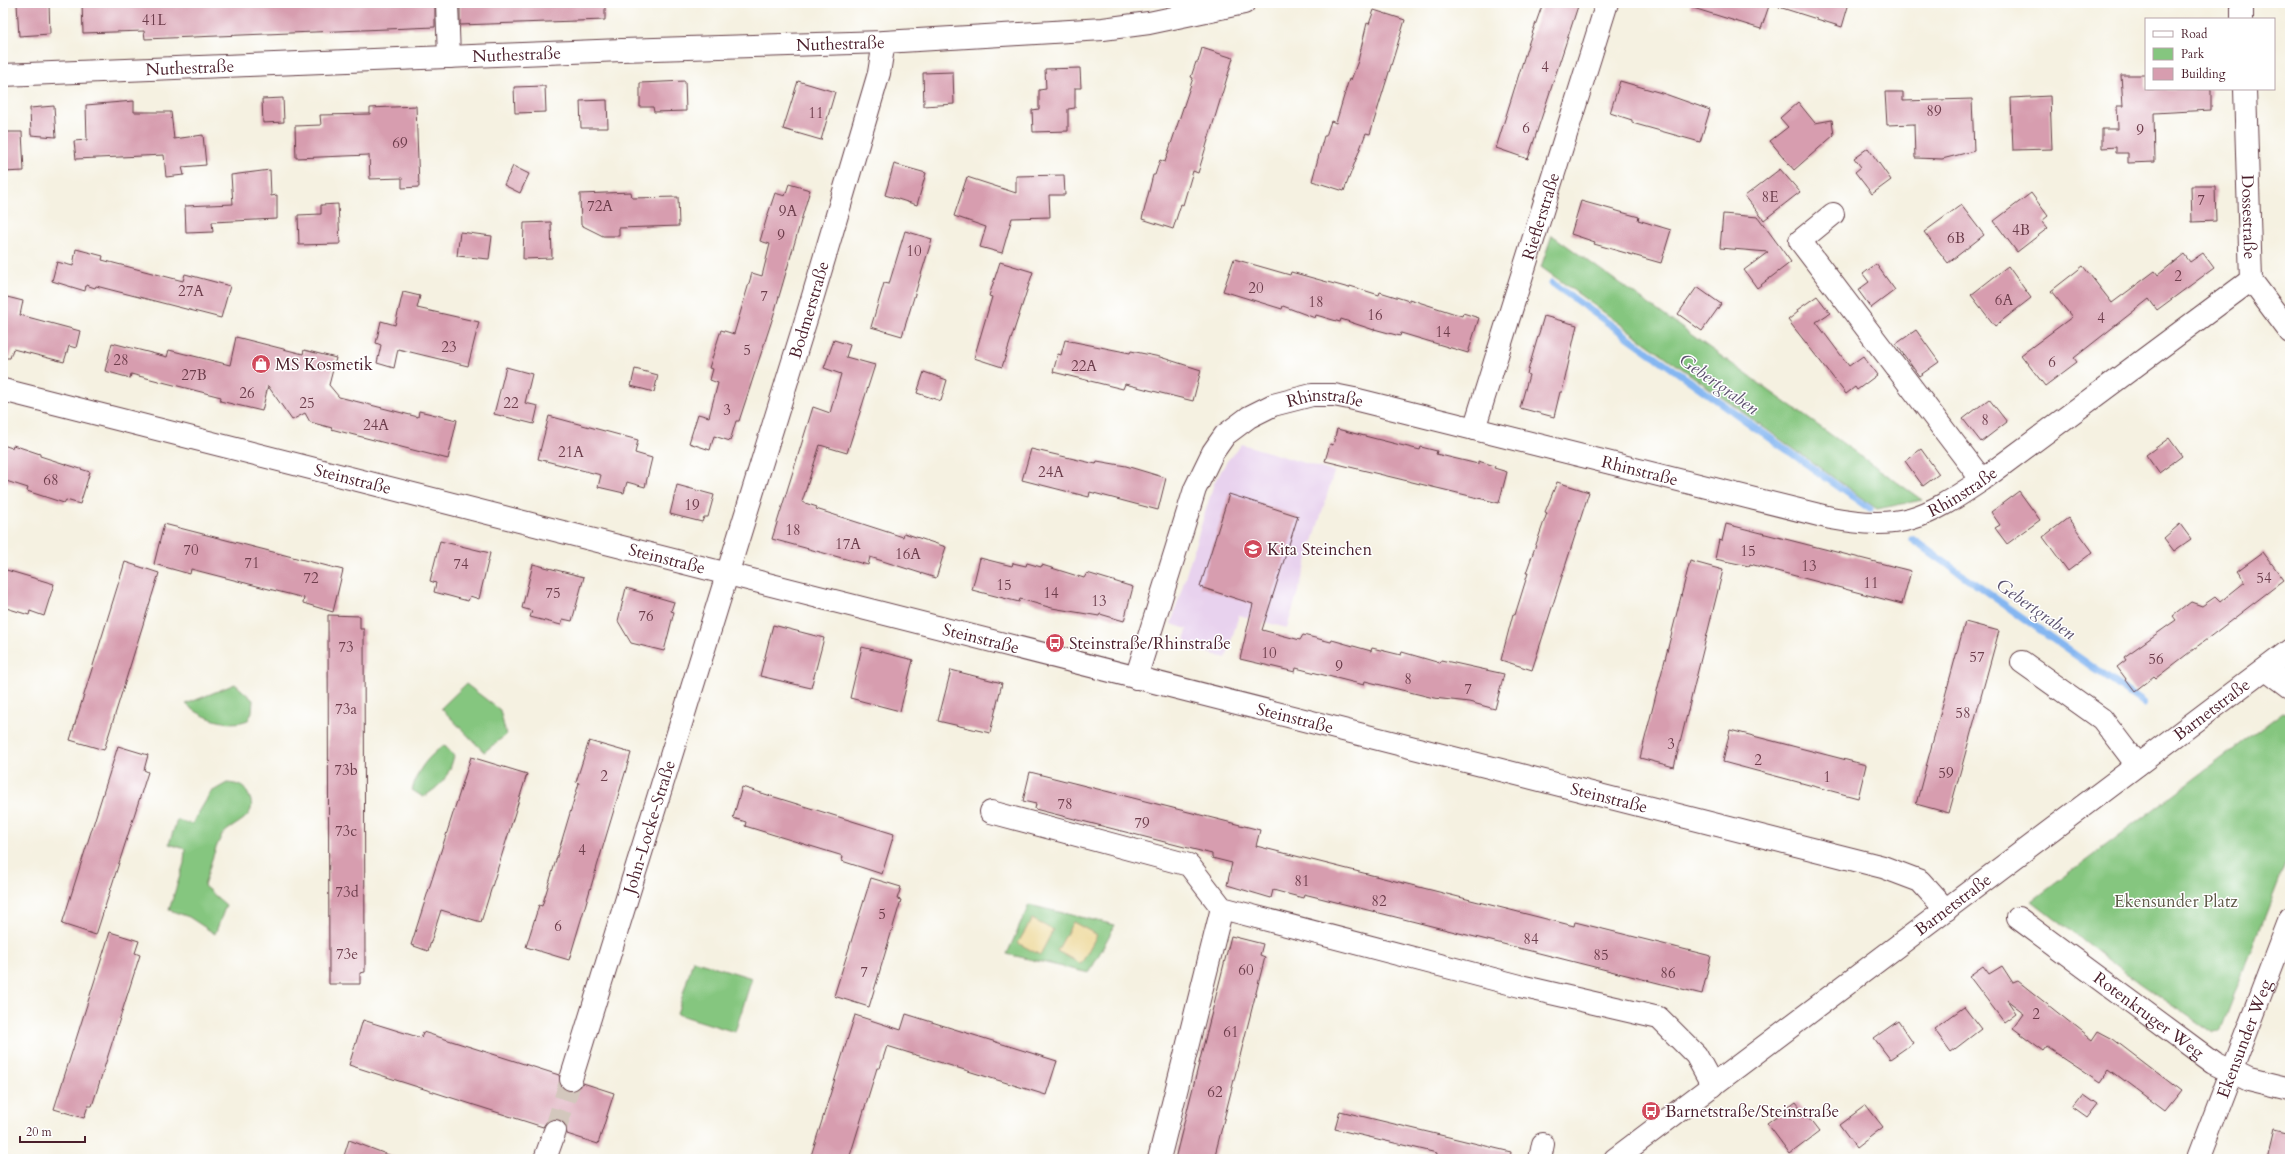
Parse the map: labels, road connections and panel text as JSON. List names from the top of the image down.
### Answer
{
  "streets": {
    "street": [
      "Nuthestraße",
      "Rieflerstraße",
      "Dossestraße",
      "Bodmerstraße",
      "Rhinstraße",
      "Steinstraße",
      "Barnetstraße",
      "John-Locke-Straße",
      "Rotenkruger Weg",
      "Ekensunder Weg"
    ]
  },
  "crossings": [
    ["Nuthestraße", "Bodmerstraße"],
    ["Rieflerstraße", "Rhinstraße"],
    ["Dossestraße", "Rhinstraße"],
    ["Bodmerstraße", "Steinstraße"],
    ["Bodmerstraße", "John-Locke-Straße"],
    ["Rhinstraße", "Steinstraße"],
    ["Steinstraße", "Barnetstraße"],
    ["Steinstraße", "John-Locke-Straße"],
    ["Rotenkruger Weg", "Ekensunder Weg"]
  ],
  "water": ["Gebertgraben"],
  "parks": ["Ekensunder Platz"],
  "places": {
    "shop": ["MS Kosmetik"],
    "school or university": ["Kita Steinchen"],
    "bus stop": ["Steinstraße/Rhinstraße", "Barnetstraße/Steinstraße"]
  },
  "house_numbers": [
    "41L",
    "4",
    "89",
    "11",
    "6",
    "9",
    "69",
    "8E",
    "7",
    "72A",
    "9A",
    "4B",
    "9",
    "6B",
    "10",
    "2",
    "20",
    "27A",
    "7",
    "6A",
    "18",
    "16",
    "4",
    "14",
    "23",
    "5",
    "28",
    "6",
    "22A",
    "27B",
    "26",
    "25",
    "22",
    "3",
    "8",
    "24A",
    "21A",
    "24A",
    "68",
    "19",
    "18",
    "17A",
    "70",
    "15",
    "16A",
    "71",
    "74",
    "13",
    "72",
    "54",
    "11",
    "15",
    "75",
    "14",
    "13",
    "76",
    "73",
    "10",
    "57",
    "56",
    "9",
    "8",
    "7",
    "73a",
    "58",
    "3",
    "2",
    "73b",
    "59",
    "2",
    "1",
    "78",
    "79",
    "73c",
    "4",
    "81",
    "73d",
    "82",
    "5",
    "6",
    "84",
    "73e",
    "85",
    "60",
    "7",
    "86",
    "2",
    "61",
    "62"
  ],
  "legend": ["Road", "Park", "Building"],
  "scale_bar": "20 m"
}
